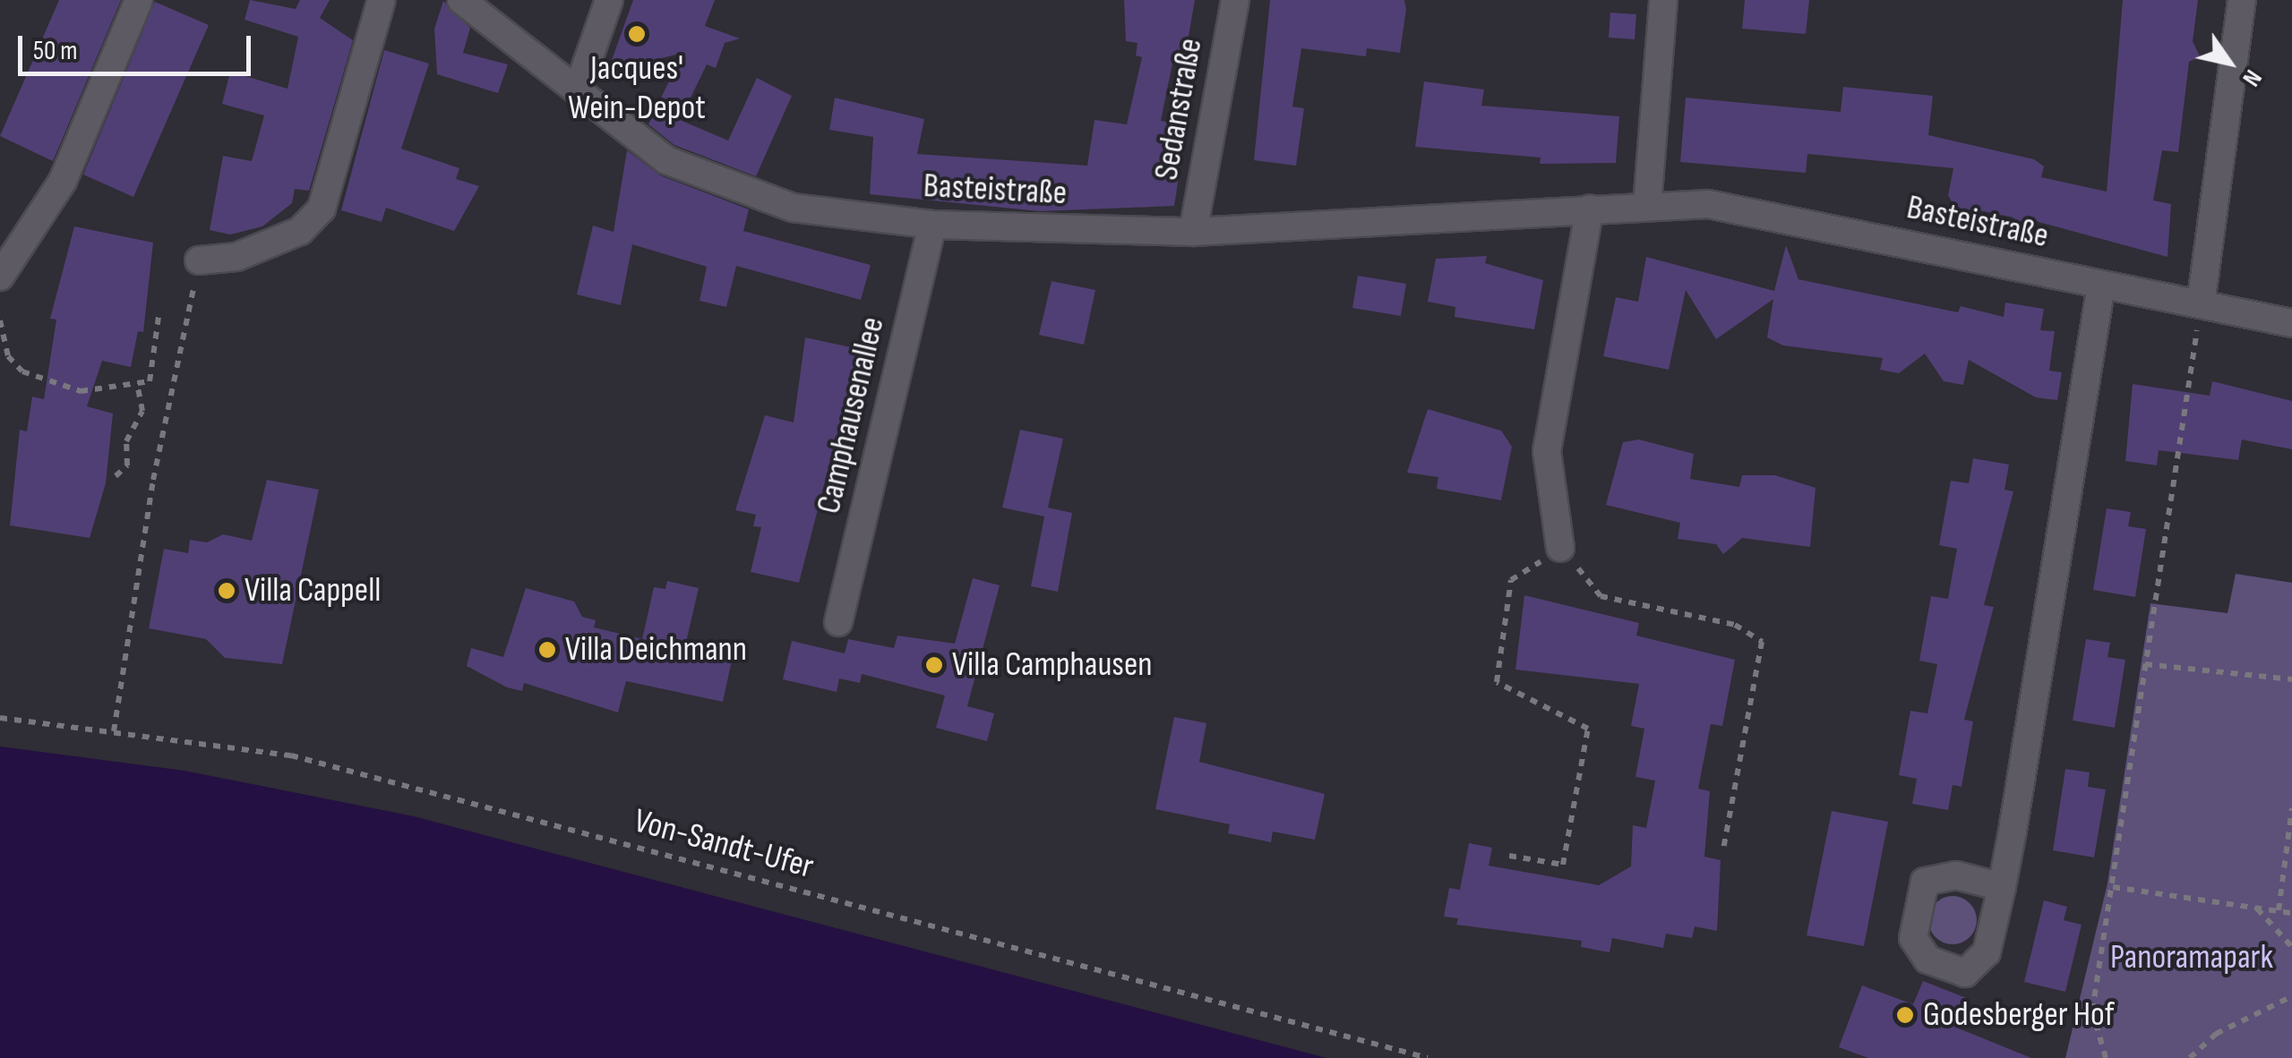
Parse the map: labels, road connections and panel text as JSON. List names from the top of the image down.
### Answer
{
  "streets": {
    "street": ["Sedanstraße", "Basteistraße", "Camphausenallee"],
    "path": ["Von-Sandt-Ufer"]
  },
  "crossings": [
    ["Sedanstraße", "Basteistraße"],
    ["Basteistraße", "Camphausenallee"]
  ],
  "parks": ["Panoramapark"],
  "places": [
    "Jacques' Wein-Depot",
    "Villa Cappell",
    "Villa Deichmann",
    "Villa Camphausen",
    "Godesberger Hof"
  ],
  "scale_bar": "50 m",
  "north": "bottom right"
}
